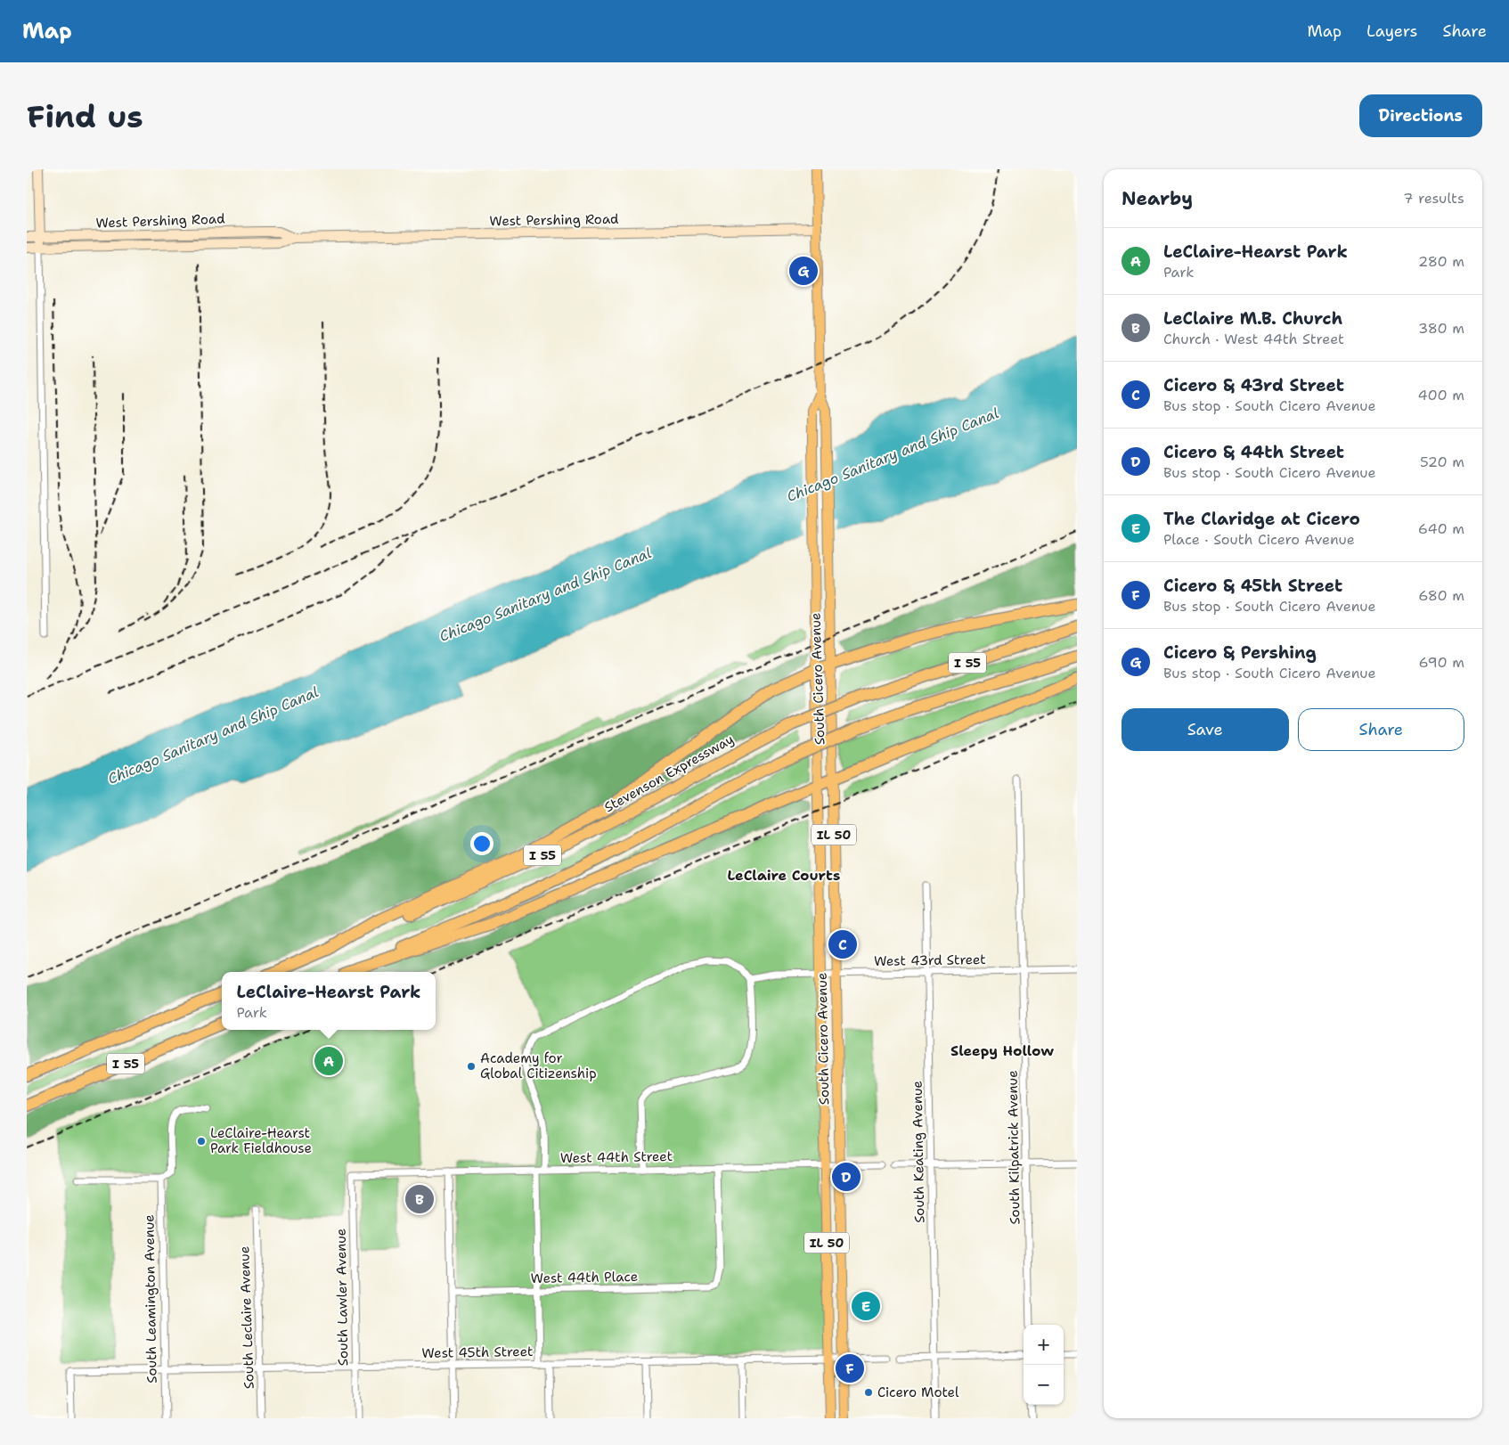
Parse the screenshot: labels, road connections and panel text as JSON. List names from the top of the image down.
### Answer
{
  "streets": {
    "highway": ["I 55", "Stevenson Expressway"],
    "main road": ["West Pershing Road", "South Cicero Avenue", "IL 50"],
    "street": [
      "West 43rd Street",
      "South Kilpatrick Avenue",
      "South Keating Avenue",
      "West 44th Street",
      "West 44th Place",
      "South Lawler Avenue",
      "South Leamington Avenue",
      "South Leclaire Avenue",
      "West 45th Street"
    ]
  },
  "crossings": [
    ["West Pershing Road", "South Cicero Avenue"],
    ["South Cicero Avenue", "West 43rd Street"],
    ["South Cicero Avenue", "West 44th Street"],
    ["South Cicero Avenue", "West 45th Street"],
    ["West 43rd Street", "South Kilpatrick Avenue"],
    ["West 43rd Street", "South Keating Avenue"],
    ["West 44th Street", "West 44th Place"],
    ["West 44th Street", "South Lawler Avenue"],
    ["South Lawler Avenue", "West 45th Street"],
    ["South Leamington Avenue", "West 45th Street"],
    ["South Leclaire Avenue", "West 45th Street"]
  ],
  "districts": ["LeClaire Courts", "Sleepy Hollow"],
  "water": ["Chicago Sanitary and Ship Canal"],
  "places": ["Academy for Global Citizenship", "LeClaire-Hearst Park Fieldhouse", "Cicero Motel"],
  "page": {
    "header": "Map",
    "nav": ["Map", "Layers", "Share"],
    "buttons": [
      "Directions",
      ["Save", "Share"]
    ],
    "title": "Find us",
    "heading": ["Nearby", "7 results"],
    "list": [
      {
        "mark": "A",
        "name": "LeClaire-Hearst Park",
        "note": "Park",
        "value": "280 m"
      },
      {
        "mark": "B",
        "name": "LeClaire M.B. Church",
        "note": "Church · West 44th Street",
        "value": "380 m"
      },
      {
        "mark": "C",
        "name": "Cicero & 43rd Street",
        "note": "Bus stop · South Cicero Avenue",
        "value": "400 m"
      },
      {
        "mark": "D",
        "name": "Cicero & 44th Street",
        "note": "Bus stop · South Cicero Avenue",
        "value": "520 m"
      },
      {
        "mark": "E",
        "name": "The Claridge at Cicero",
        "note": "Place · South Cicero Avenue",
        "value": "640 m"
      },
      {
        "mark": "F",
        "name": "Cicero & 45th Street",
        "note": "Bus stop · South Cicero Avenue",
        "value": "680 m"
      },
      {
        "mark": "G",
        "name": "Cicero & Pershing",
        "note": "Bus stop · South Cicero Avenue",
        "value": "690 m"
      }
    ],
    "pins": [
      "G",
      "C",
      "A",
      "D",
      "B",
      "E",
      "F"
    ],
    "popup": ["LeClaire-Hearst Park", "Park"],
    "map_buttons": ["+", "−"]
  }
}
